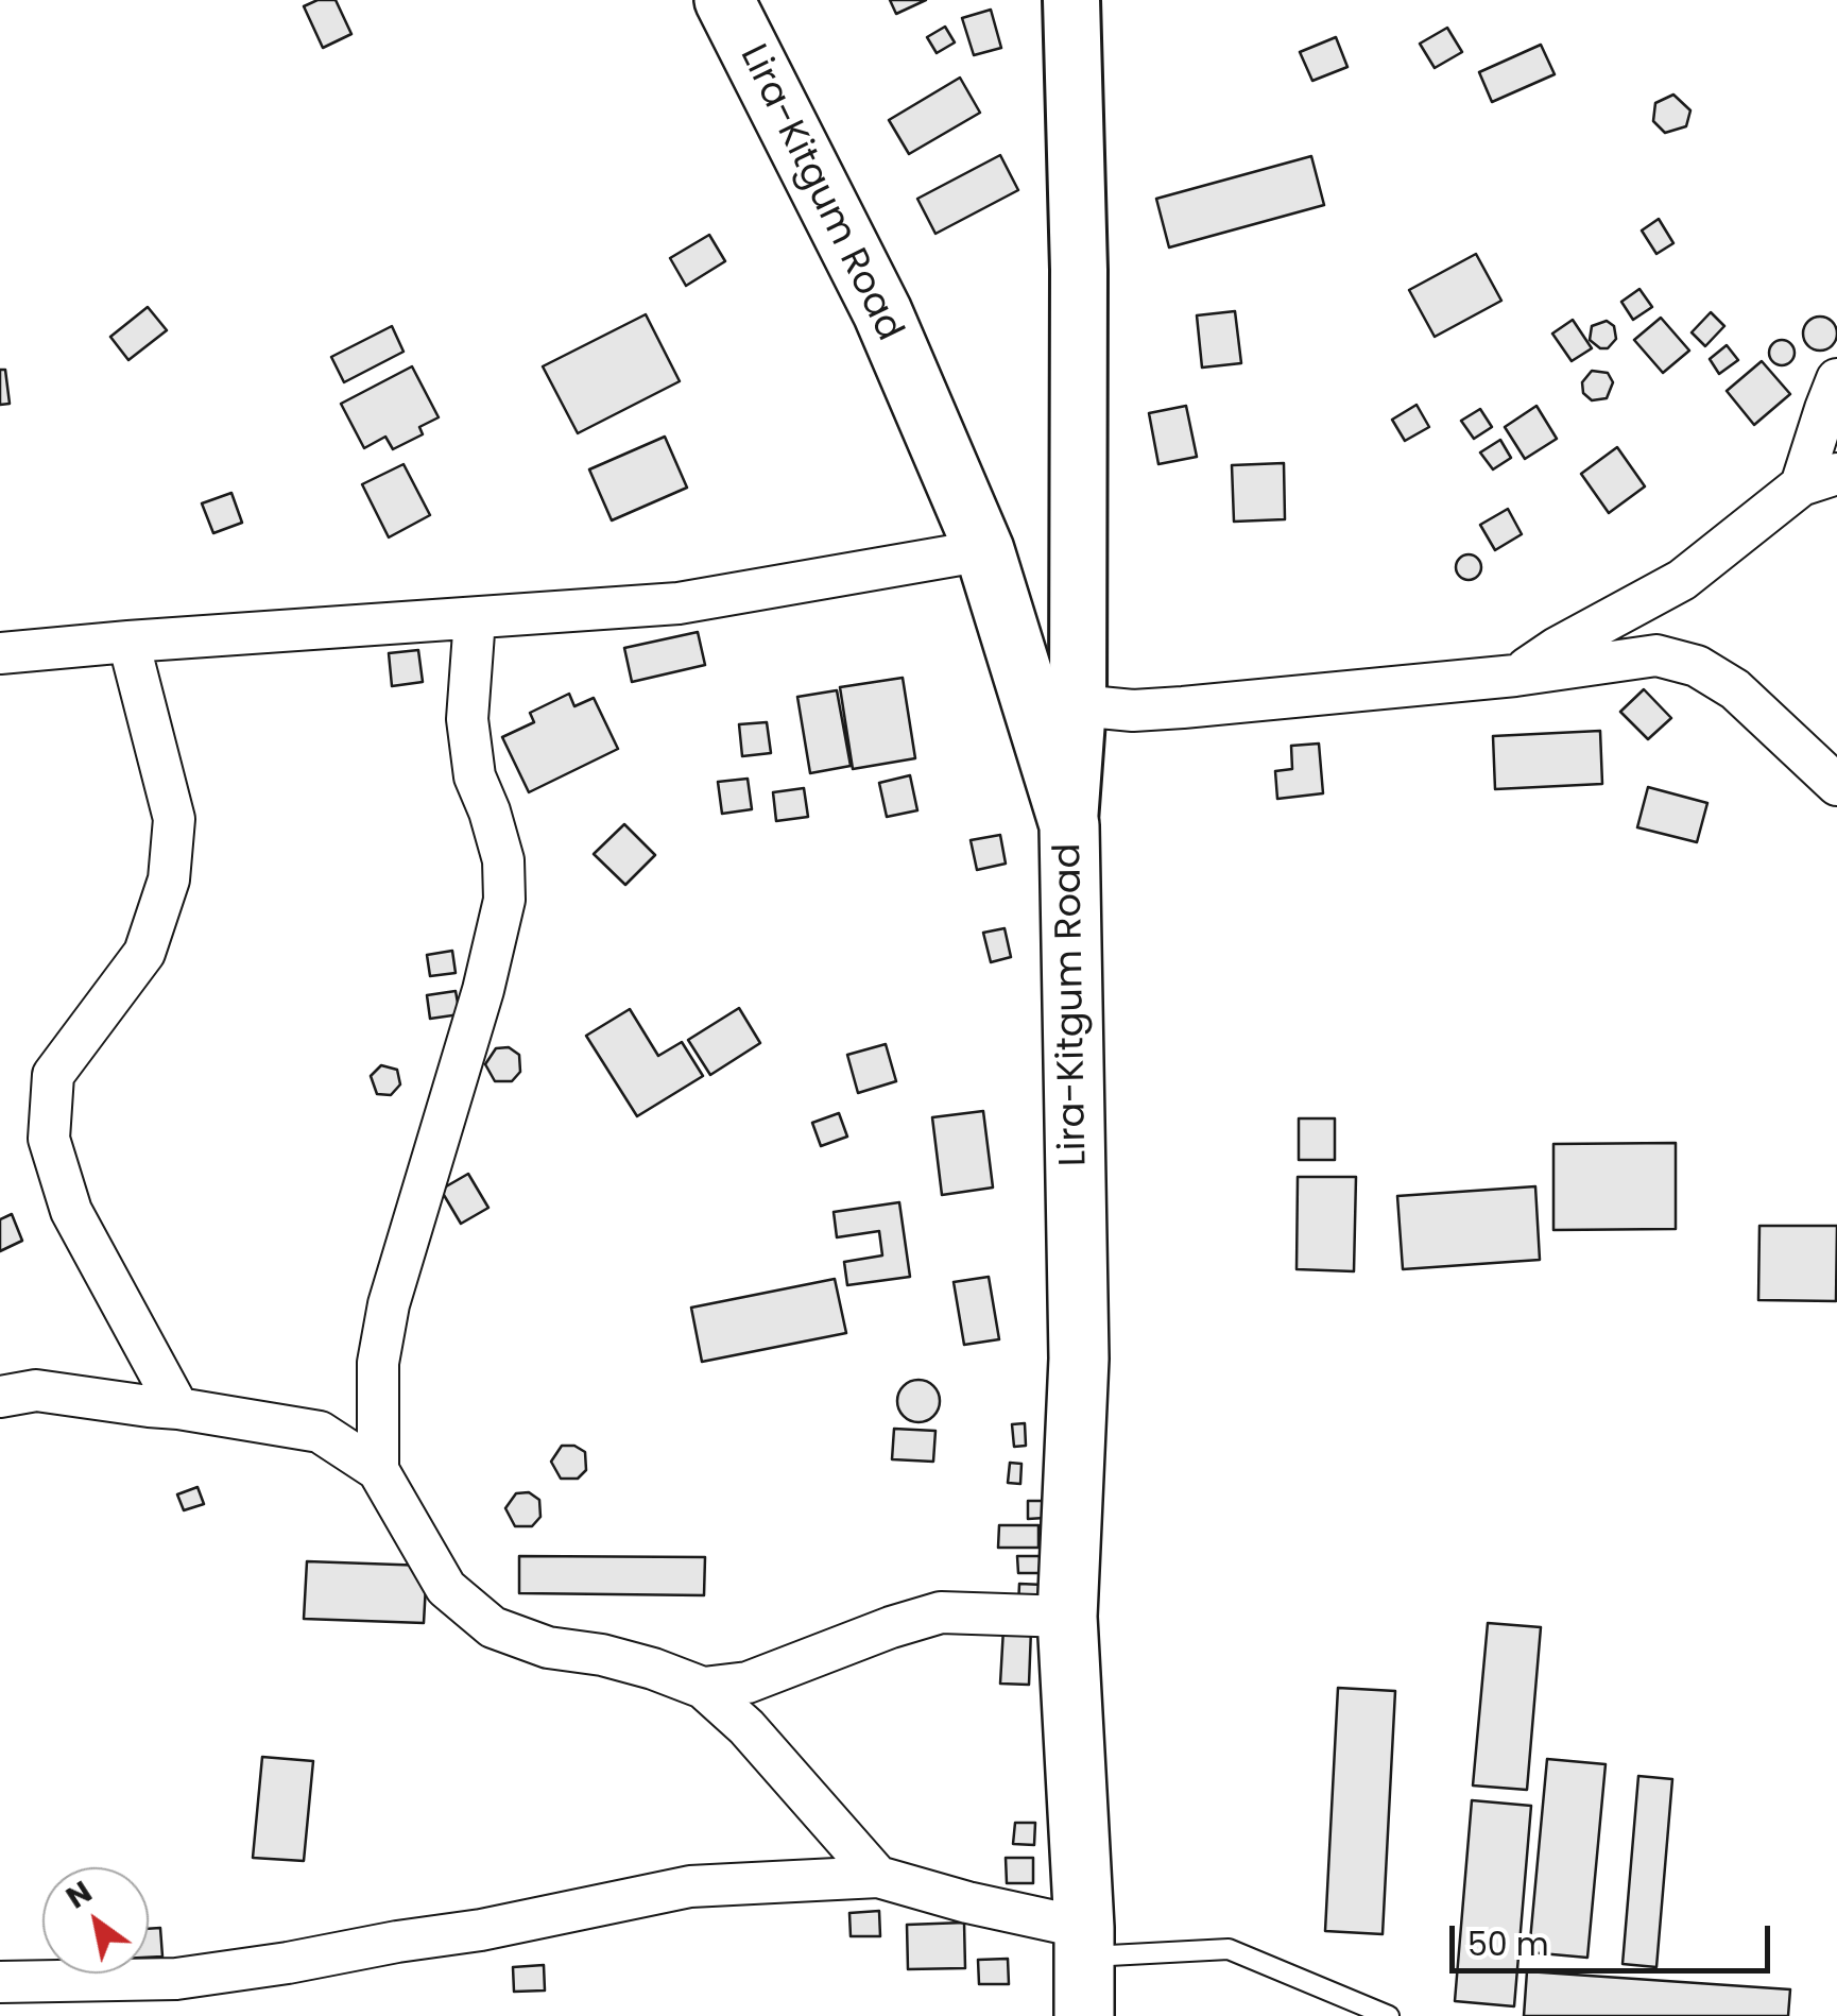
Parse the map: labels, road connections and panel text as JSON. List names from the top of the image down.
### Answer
{
  "streets": {
    "main road": ["Lira-Kitgum Road"]
  },
  "scale_bar": "50 m",
  "north": "top left"
}
